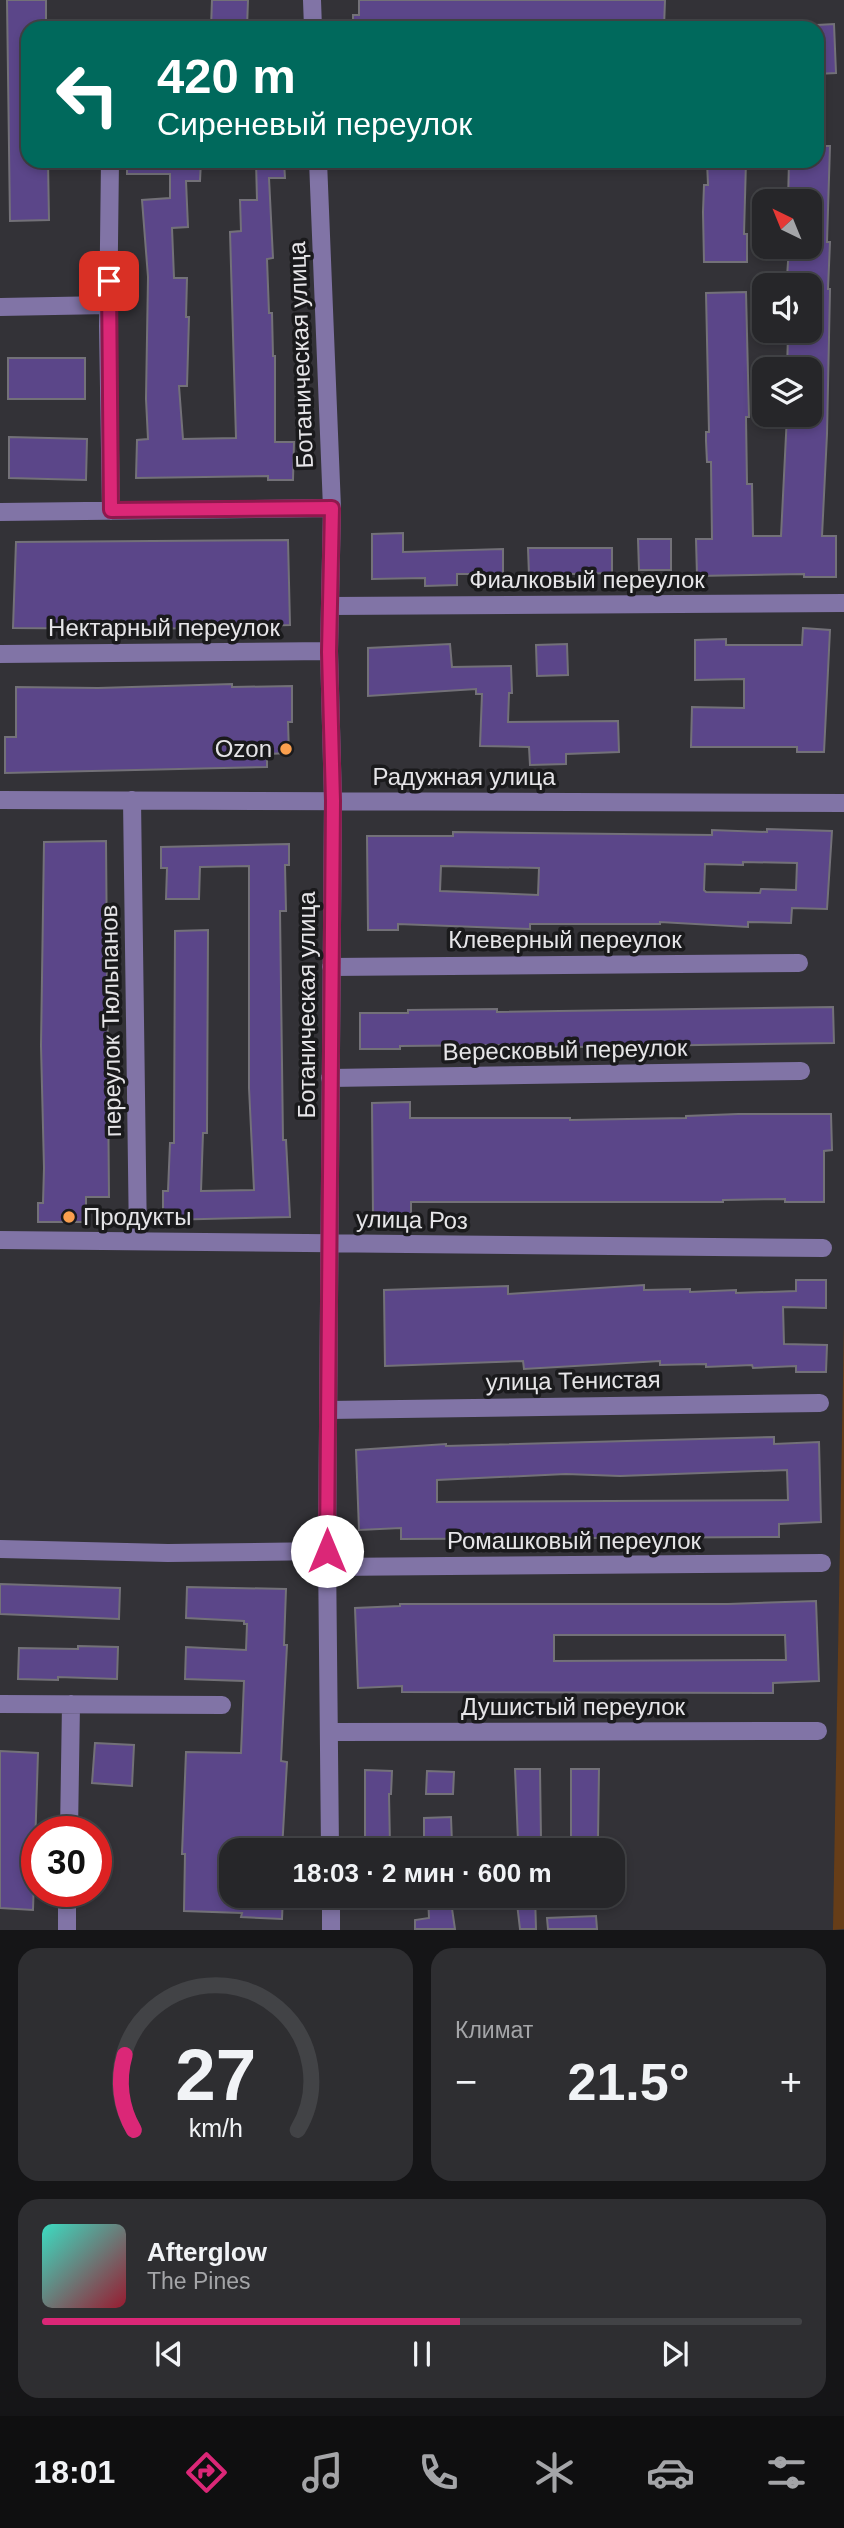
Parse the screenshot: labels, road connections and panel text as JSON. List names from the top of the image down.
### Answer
{
  "streets": {
    "street": [
      "Ботаническая улица",
      "Фиалковый переулок",
      "Нектарный переулок",
      "Радужная улица",
      "Клеверный переулок",
      "переулок Тюльпанов",
      "Вересковый переулок",
      "улица Роз",
      "улица Тенистая",
      "Ромашковый переулок",
      "Душистый переулок"
    ]
  },
  "crossings": [
    ["Ботаническая улица", "Фиалковый переулок"],
    ["Ботаническая улица", "Нектарный переулок"],
    ["Ботаническая улица", "Радужная улица"],
    ["Ботаническая улица", "Клеверный переулок"],
    ["Ботаническая улица", "Вересковый переулок"],
    ["Ботаническая улица", "улица Роз"],
    ["Ботаническая улица", "улица Тенистая"],
    ["Ботаническая улица", "Ромашковый переулок"],
    ["Ботаническая улица", "Душистый переулок"],
    ["Радужная улица", "переулок Тюльпанов"],
    ["переулок Тюльпанов", "улица Роз"]
  ],
  "places": ["Ozon", "Продукты"],
  "north": "top left",
  "page": {
    "turn": ["420 m", "Сиреневый переулок"],
    "limit": "30",
    "trip": "18:03 · 2 мин · 600 m",
    "tile": "Климат",
    "heat": ["−", "21.5°", "+"],
    "song": ["Afterglow", "The Pines"],
    "tabs": "18:01",
    "gauge": ["27", "km/h"]
  }
}
